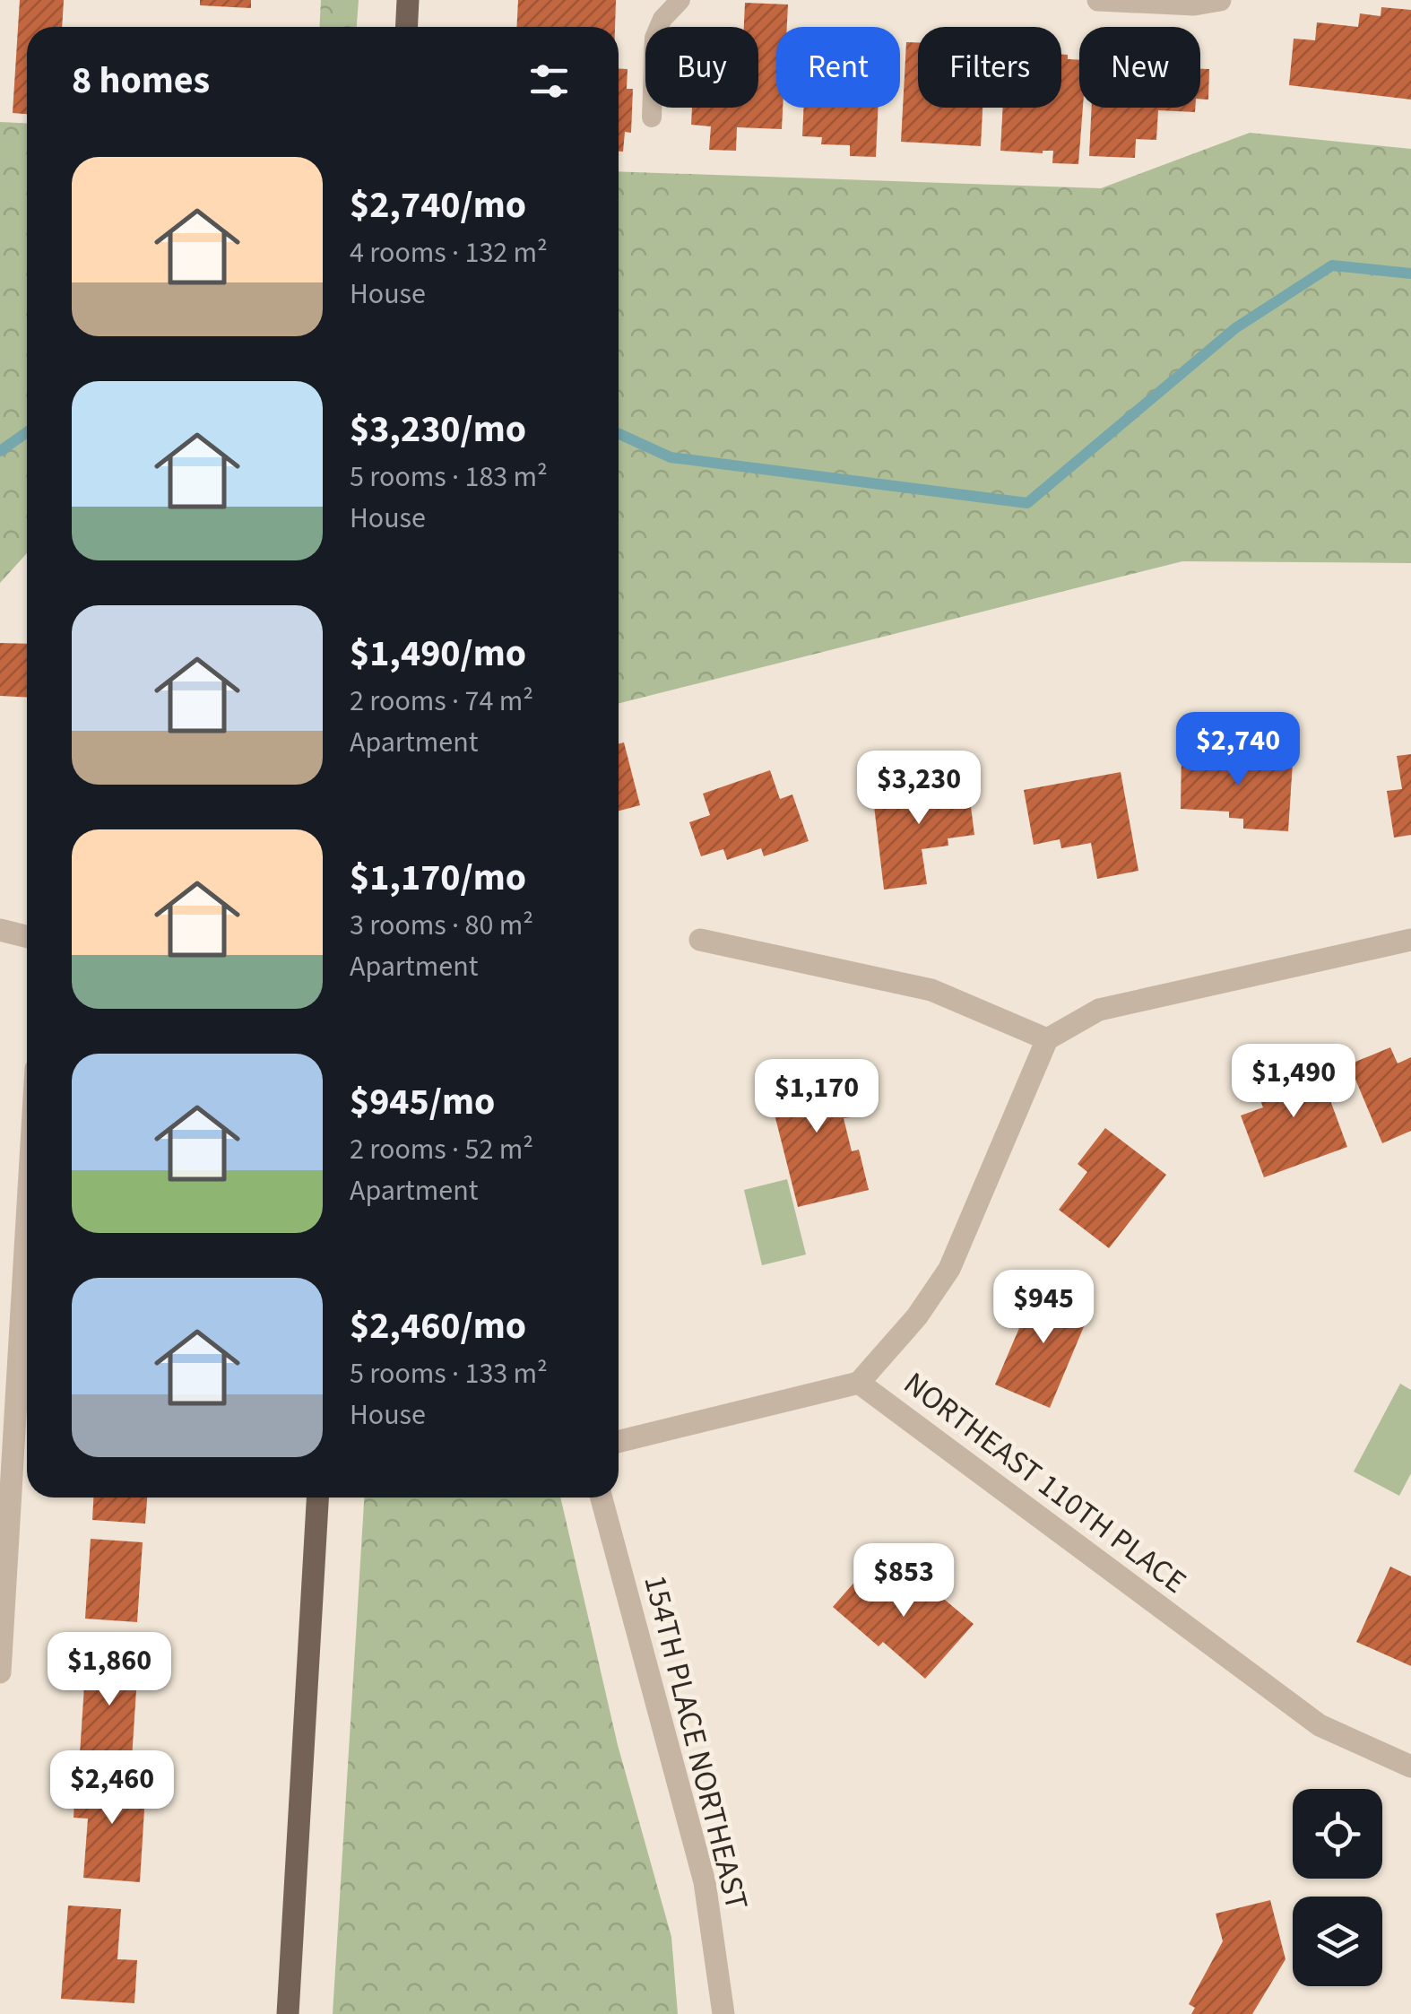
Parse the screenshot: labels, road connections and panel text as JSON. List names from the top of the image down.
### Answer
{
  "streets": {
    "street": ["NORTHEAST 110TH PLACE", "154TH PLACE NORTHEAST"]
  },
  "page": {
    "chip": [
      "Buy",
      "Rent",
      "Filters",
      "New"
    ],
    "heading": "8 homes",
    "list": [
      {
        "name": "$2,740/mo",
        "note": "4 rooms · 132 m² · House"
      },
      {
        "name": "$3,230/mo",
        "note": "5 rooms · 183 m² · House"
      },
      {
        "name": "$1,490/mo",
        "note": "2 rooms · 74 m² · Apartment"
      },
      {
        "name": "$1,170/mo",
        "note": "3 rooms · 80 m² · Apartment"
      },
      {
        "name": "$945/mo",
        "note": "2 rooms · 52 m² · Apartment"
      },
      {
        "name": "$2,460/mo",
        "note": "5 rooms · 133 m² · House"
      }
    ],
    "price": [
      "$2,740",
      "$3,230",
      "$1,490",
      "$1,170",
      "$945",
      "$853",
      "$1,860",
      "$2,460"
    ]
  }
}
